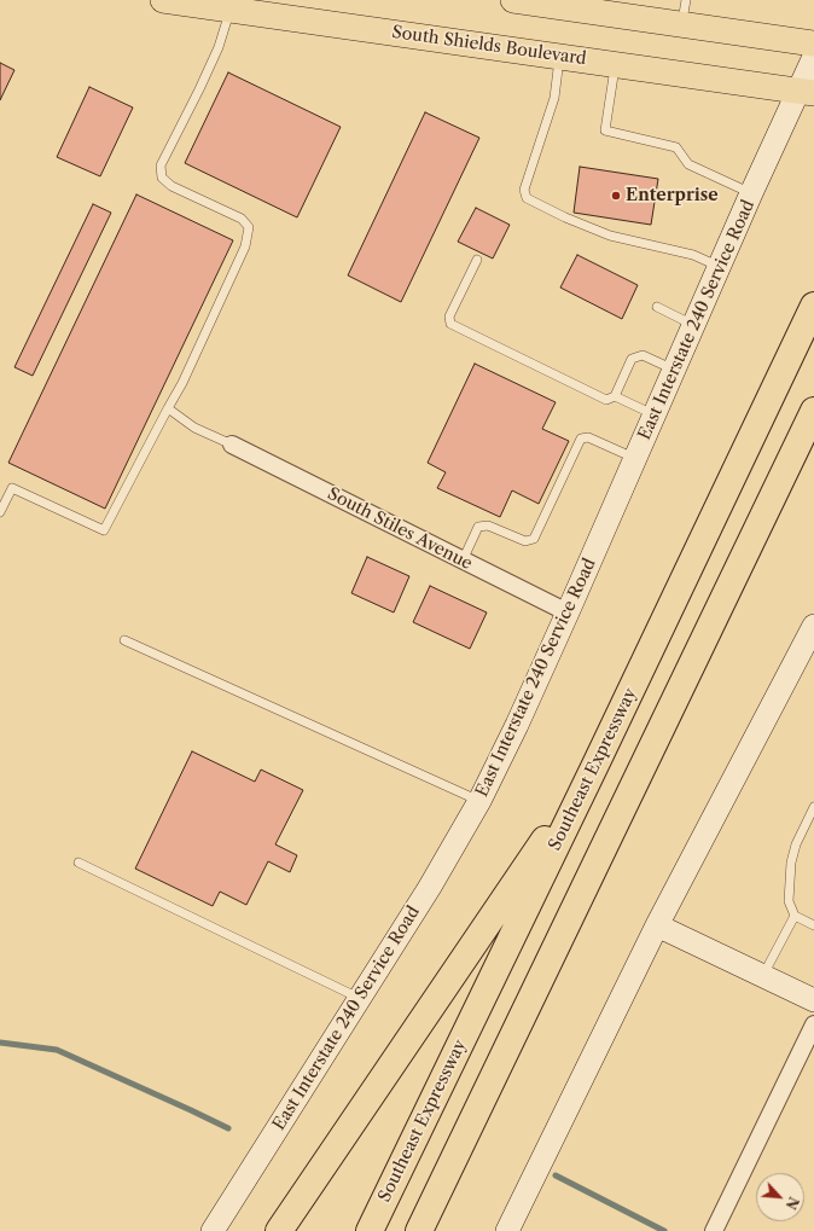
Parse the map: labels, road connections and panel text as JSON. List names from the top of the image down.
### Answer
{
  "streets": {
    "highway": ["Southeast Expressway"],
    "main road": ["South Shields Boulevard"],
    "street": ["East Interstate 240 Service Road", "South Stiles Avenue"]
  },
  "crossings": [
    ["South Shields Boulevard", "East Interstate 240 Service Road"],
    ["East Interstate 240 Service Road", "South Stiles Avenue"]
  ],
  "places": ["Enterprise"],
  "north": "bottom right"
}
